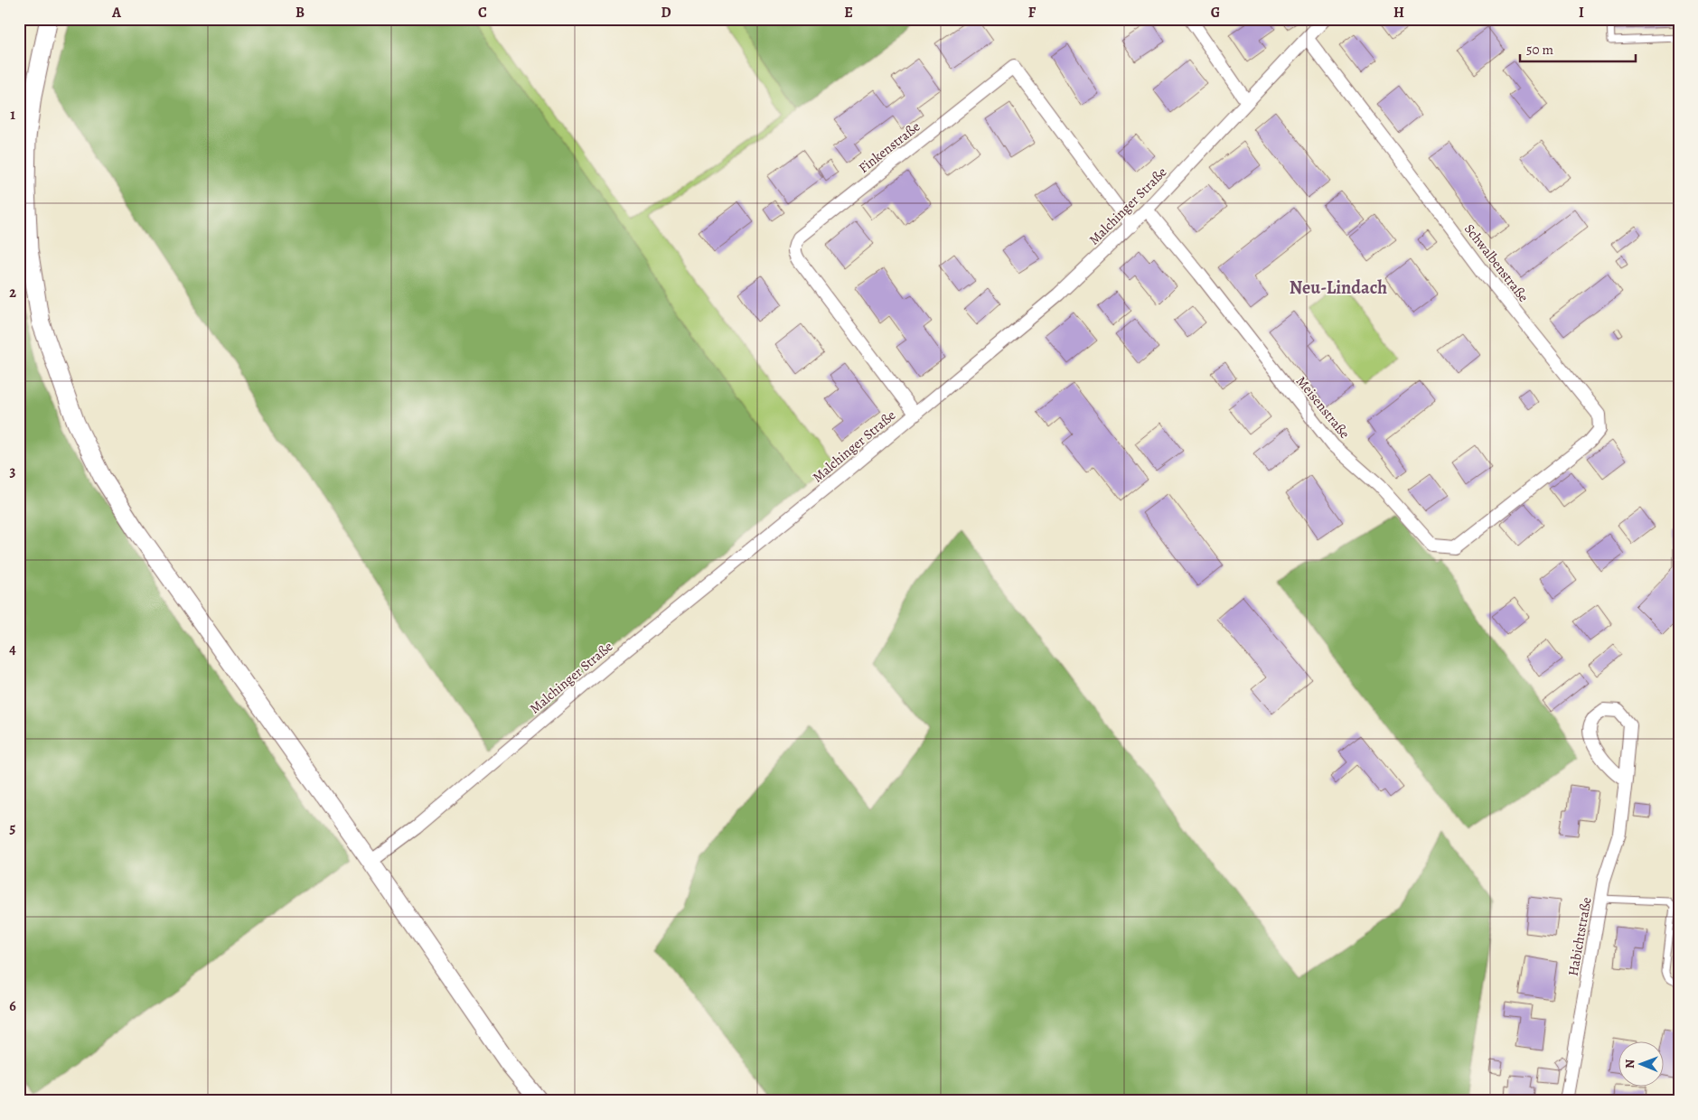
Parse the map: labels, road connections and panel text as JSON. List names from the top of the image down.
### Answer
{
  "streets": {
    "street": [
      "Finkenstraße",
      "Malchinger Straße",
      "Schwalbenstraße",
      "Meisenstraße",
      "Habichtstraße"
    ]
  },
  "crossings": [
    ["Finkenstraße", "Malchinger Straße"],
    ["Malchinger Straße", "Schwalbenstraße"],
    ["Malchinger Straße", "Meisenstraße"],
    ["Schwalbenstraße", "Meisenstraße"]
  ],
  "districts": ["Neu-Lindach"],
  "scale_bar": "50 m",
  "north": "left",
  "grid": {
    "columns": [
      "A",
      "B",
      "C",
      "D",
      "E",
      "F",
      "G",
      "H",
      "I"
    ],
    "rows": [
      "1",
      "2",
      "3",
      "4",
      "5",
      "6"
    ]
  }
}
